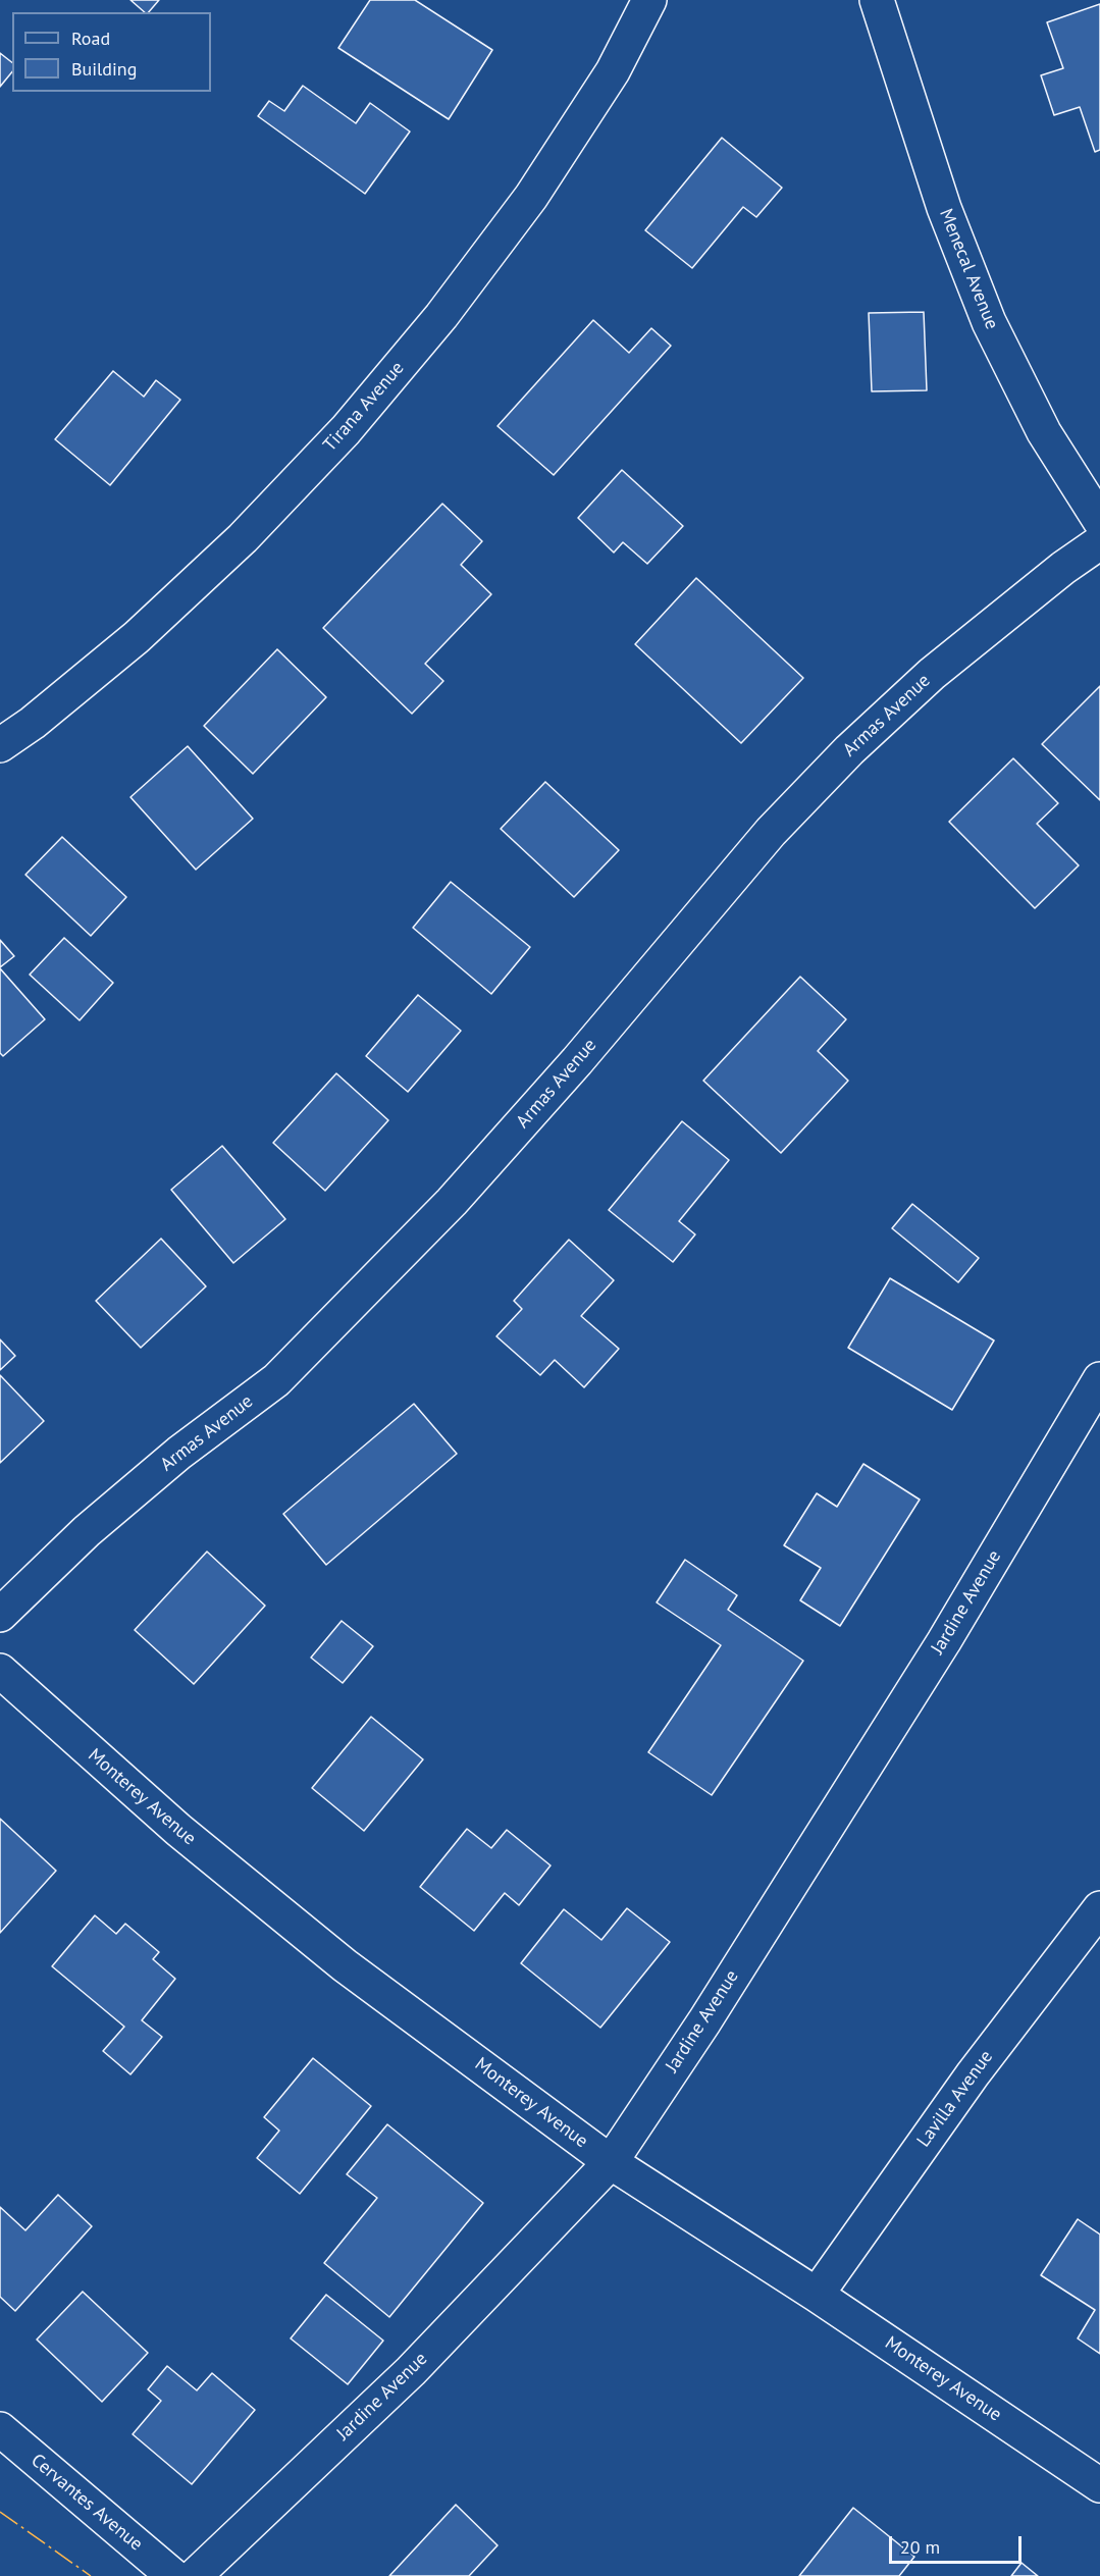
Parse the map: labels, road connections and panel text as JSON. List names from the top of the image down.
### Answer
{
  "streets": {
    "street": [
      "Menecal Avenue",
      "Tirana Avenue",
      "Armas Avenue",
      "Jardine Avenue",
      "Monterey Avenue",
      "Lavilla Avenue",
      "Cervantes Avenue"
    ]
  },
  "crossings": [
    ["Jardine Avenue", "Monterey Avenue"],
    ["Monterey Avenue", "Lavilla Avenue"]
  ],
  "legend": ["Road", "Building"],
  "scale_bar": "20 m"
}
